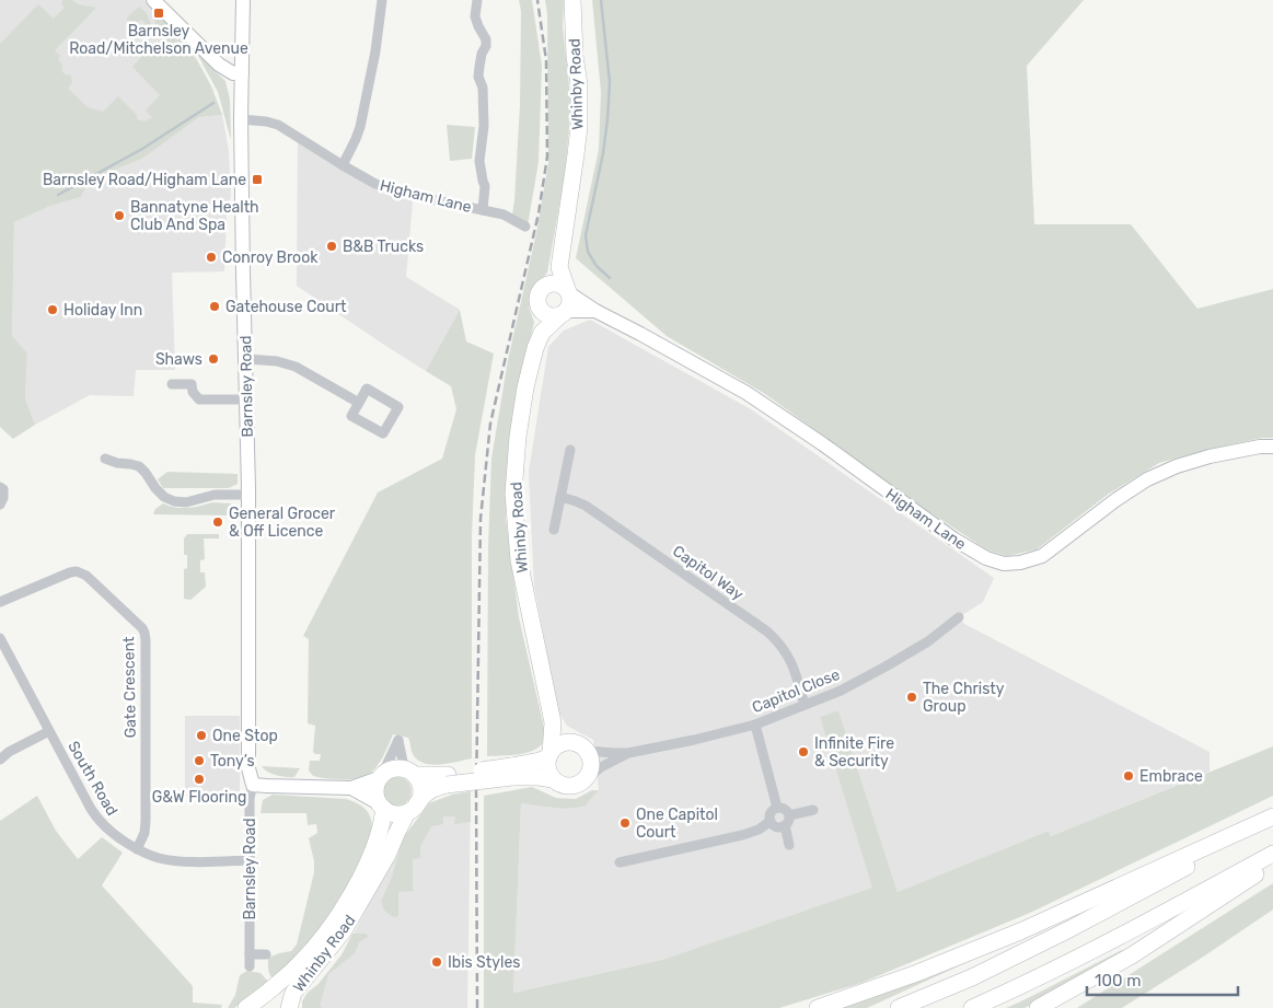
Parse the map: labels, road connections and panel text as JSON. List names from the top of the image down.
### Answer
{
  "streets": {
    "highway": ["Whinby Road"],
    "main road": ["Higham Lane", "Barnsley Road"],
    "street": [
      "Capitol Way",
      "Gate Crescent",
      "Capitol Close",
      "South Road"
    ]
  },
  "crossings": [
    ["Whinby Road", "Higham Lane"],
    ["Whinby Road", "Capitol Close"],
    ["Higham Lane", "Barnsley Road"],
    ["Barnsley Road", "South Road"],
    ["Capitol Way", "Capitol Close"],
    ["Gate Crescent", "South Road"]
  ],
  "places": {
    "transit": ["Barnsley Road/Mitchelson Avenue", "Barnsley Road/Higham Lane"],
    "other": [
      "Bannatyne Health Club And Spa",
      "B&B Trucks",
      "Conroy Brook",
      "Gatehouse Court",
      "Holiday Inn",
      "Shaws",
      "General Grocer & Off Licence",
      "The Christy Group",
      "One Stop",
      "Infinite Fire & Security",
      "Tony’s",
      "Embrace",
      "G&W Flooring",
      "One Capitol Court",
      "Ibis Styles"
    ]
  },
  "scale_bar": "100 m"
}
